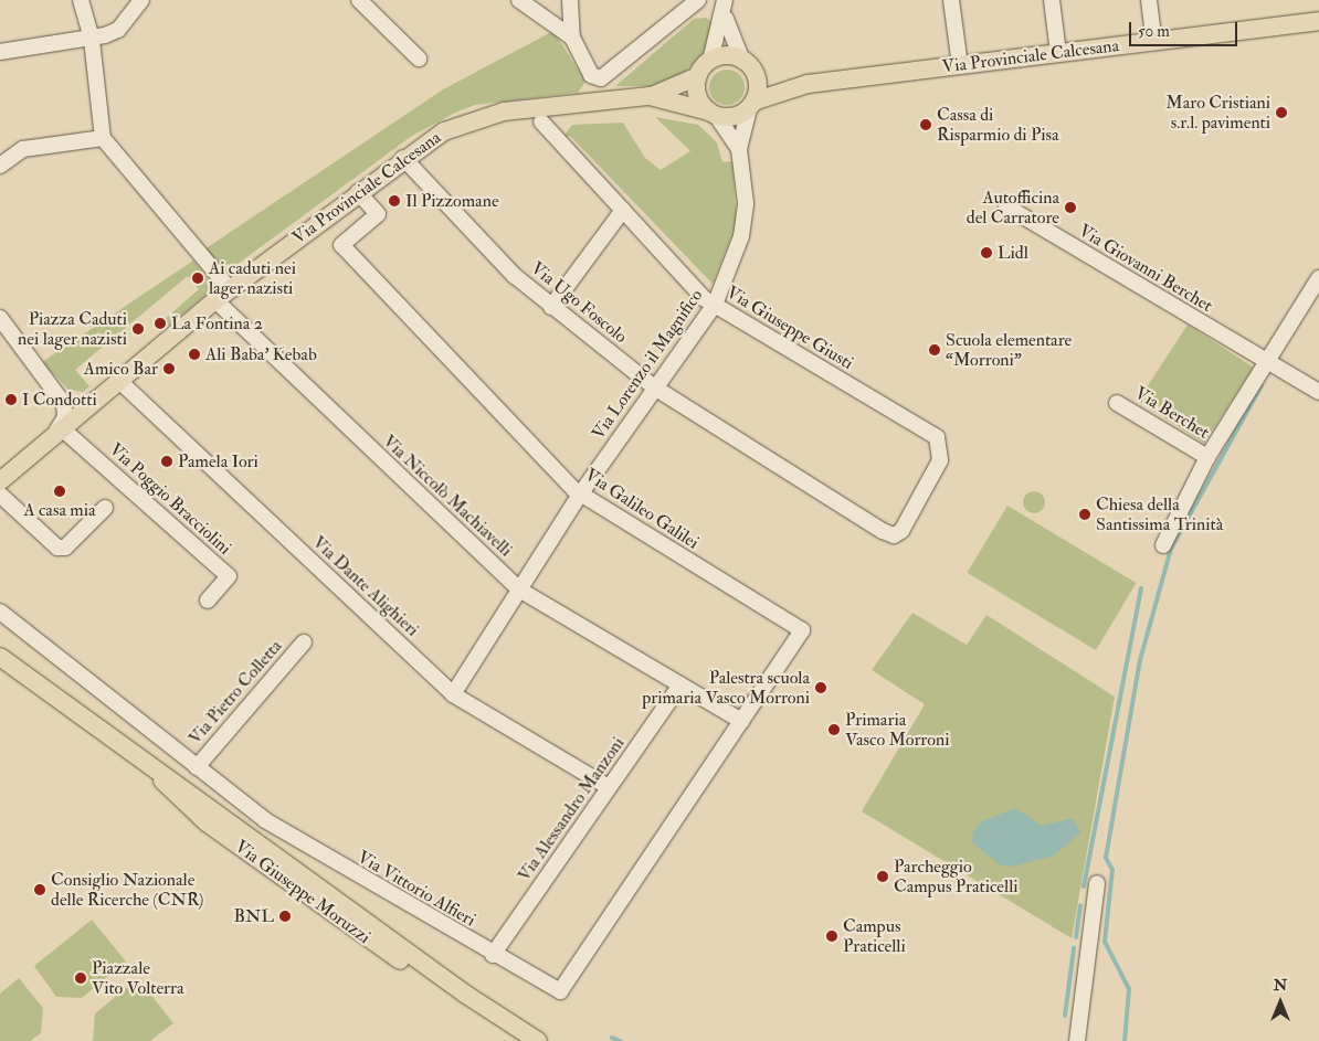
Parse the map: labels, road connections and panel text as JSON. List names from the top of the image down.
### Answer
{
  "streets": {
    "main road": ["Via Provinciale Calcesana", "Via Giuseppe Moruzzi"],
    "street": [
      "Via Giovanni Berchet",
      "Via Ugo Foscolo",
      "Via Giuseppe Giusti",
      "Via Lorenzo il Magnifico",
      "Via Berchet",
      "Via Niccolò Machiavelli",
      "Via Poggio Bracciolini",
      "Via Galileo Galilei",
      "Via Dante Alighieri",
      "Via Pietro Colletta",
      "Via Alessandro Manzoni",
      "Via Vittorio Alfieri"
    ]
  },
  "crossings": [
    ["Via Provinciale Calcesana", "Via Ugo Foscolo"],
    ["Via Provinciale Calcesana", "Via Lorenzo il Magnifico"],
    ["Via Provinciale Calcesana", "Via Niccolò Machiavelli"],
    ["Via Provinciale Calcesana", "Via Poggio Bracciolini"],
    ["Via Provinciale Calcesana", "Via Galileo Galilei"],
    ["Via Provinciale Calcesana", "Via Dante Alighieri"],
    ["Via Ugo Foscolo", "Via Giuseppe Giusti"],
    ["Via Ugo Foscolo", "Via Lorenzo il Magnifico"],
    ["Via Giuseppe Giusti", "Via Lorenzo il Magnifico"],
    ["Via Lorenzo il Magnifico", "Via Niccolò Machiavelli"],
    ["Via Lorenzo il Magnifico", "Via Galileo Galilei"],
    ["Via Lorenzo il Magnifico", "Via Dante Alighieri"],
    ["Via Niccolò Machiavelli", "Via Alessandro Manzoni"],
    ["Via Galileo Galilei", "Via Vittorio Alfieri"],
    ["Via Dante Alighieri", "Via Alessandro Manzoni"],
    ["Via Pietro Colletta", "Via Vittorio Alfieri"],
    ["Via Alessandro Manzoni", "Via Vittorio Alfieri"]
  ],
  "places": [
    "Maro Cristiani s.r.l. pavimenti",
    "Cassa di Risparmio di Pisa",
    "Il Pizzomane",
    "Autofficina del Carratore",
    "Lidl",
    "Ai caduti nei lager nazisti",
    "La Fontina 2",
    "Piazza Caduti nei lager nazisti",
    "Scuola elementare “Morroni”",
    "Ali Baba' Kebab",
    "Amico Bar",
    "I Condotti",
    "Pamela Iori",
    "A casa mia",
    "Chiesa della Santissima Trinità",
    "Palestra scuola primaria Vasco Morroni",
    "Primaria Vasco Morroni",
    "Parcheggio Campus Praticelli",
    "Consiglio Nazionale delle Ricerche (CNR)",
    "BNL",
    "Campus Praticelli",
    "Piazzale Vito Volterra"
  ],
  "scale_bar": "50 m",
  "north": "top"
}
